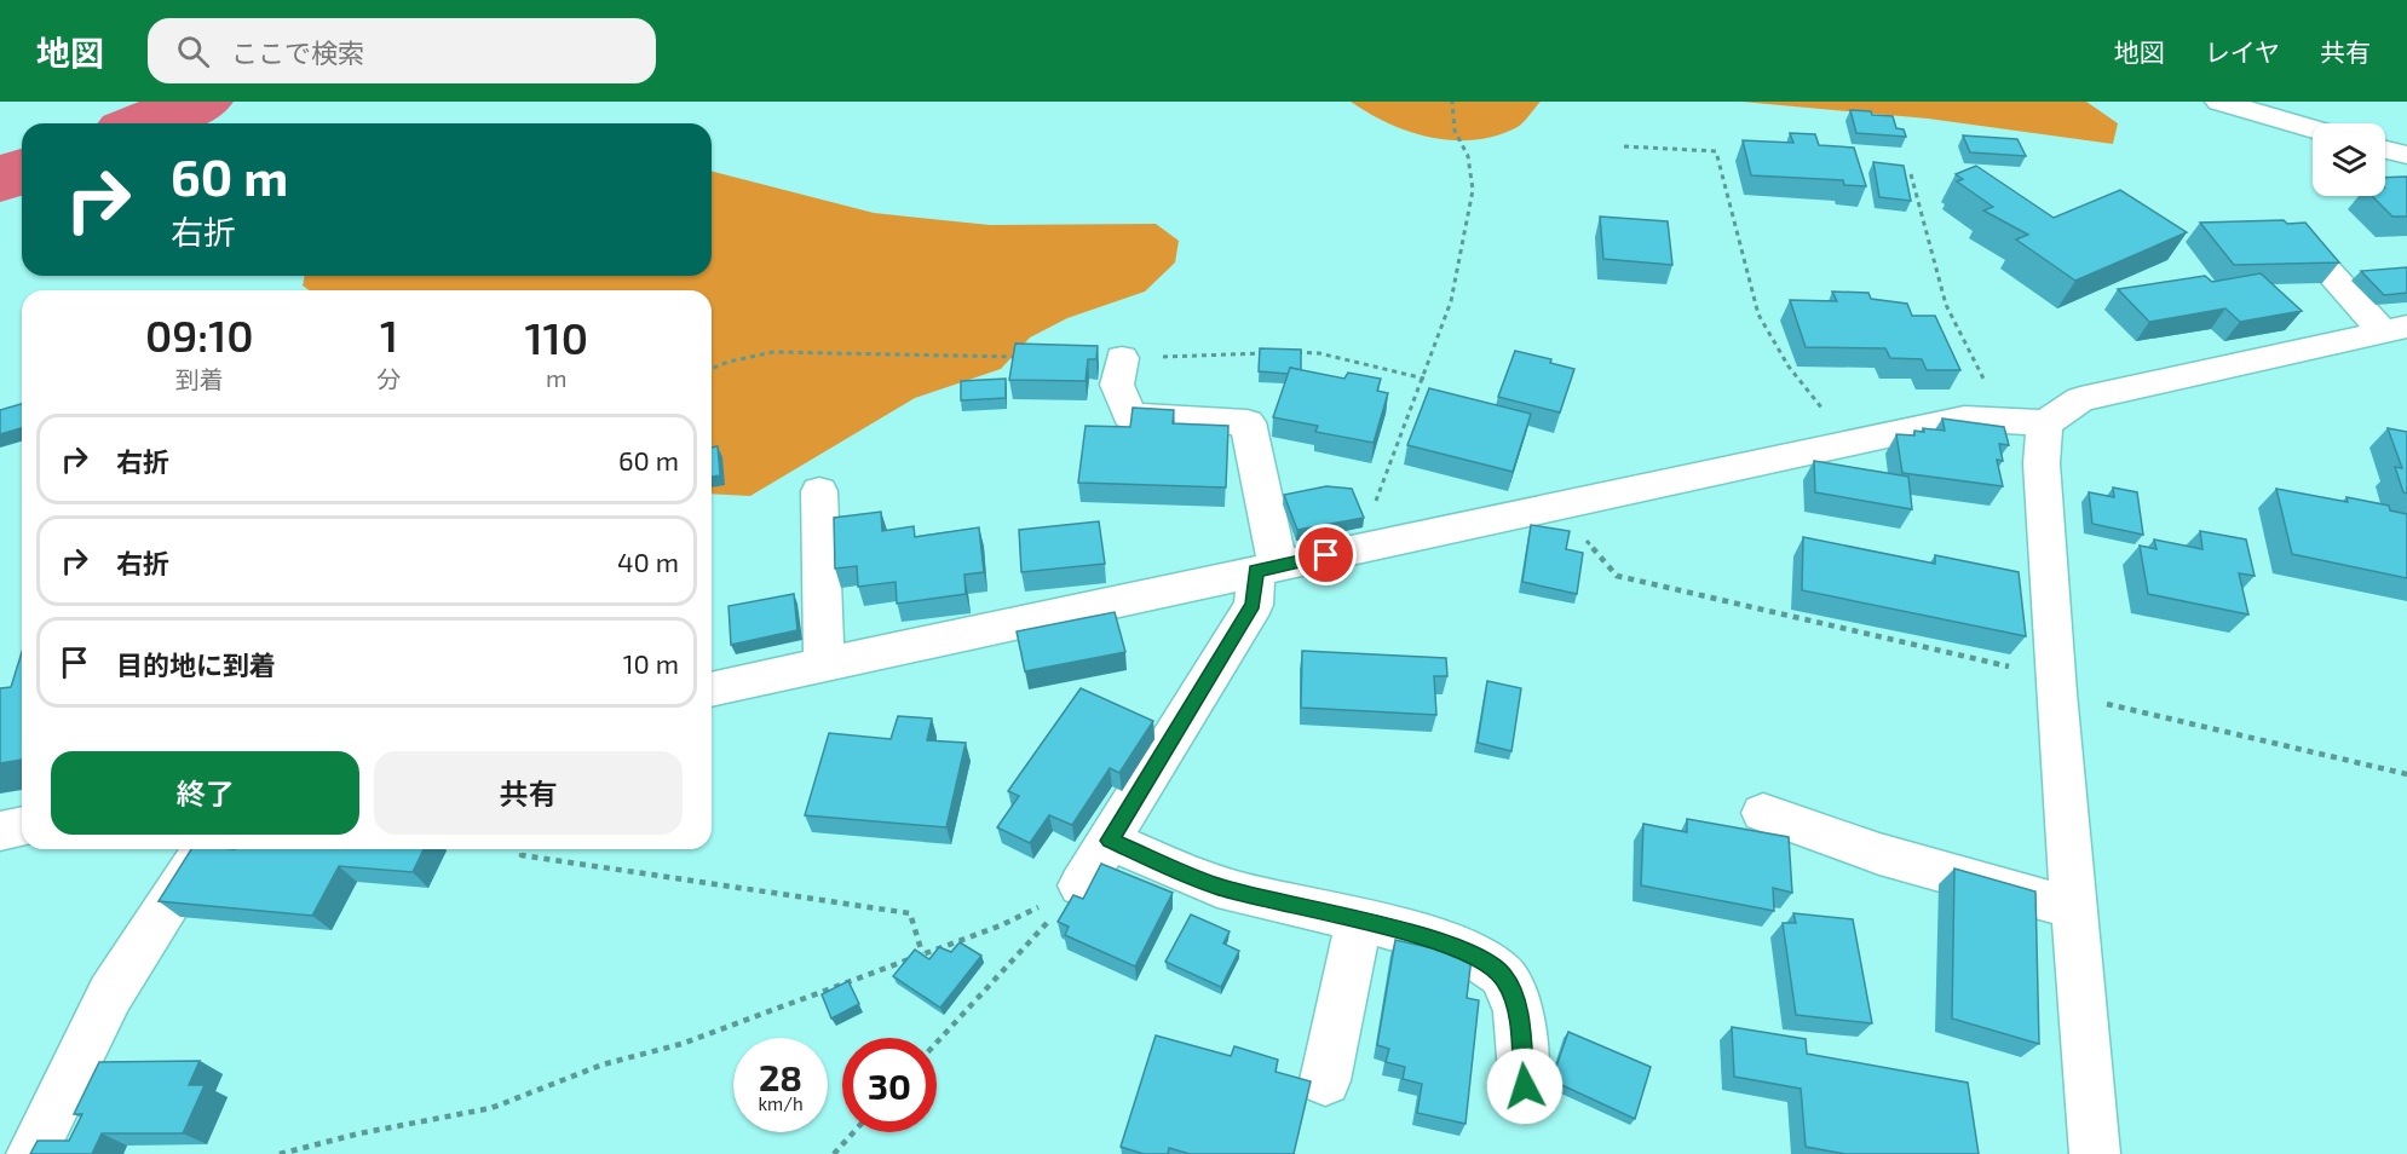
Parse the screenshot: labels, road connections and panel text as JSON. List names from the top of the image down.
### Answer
{
  "page": {
    "header": "地図",
    "search": "ここで検索",
    "nav": ["地図", "レイヤ", "共有"],
    "turn": ["60 m", "右折"],
    "eta": [
      "09:10",
      "到着",
      "1",
      "分",
      "110",
      "m"
    ],
    "list": [
      {
        "name": "右折",
        "value": "60 m"
      },
      {
        "name": "右折",
        "value": "40 m"
      },
      {
        "name": "目的地に到着",
        "value": "10 m"
      }
    ],
    "buttons": ["終了", "共有"],
    "speed": "28 km/h",
    "limit": "30"
  }
}
